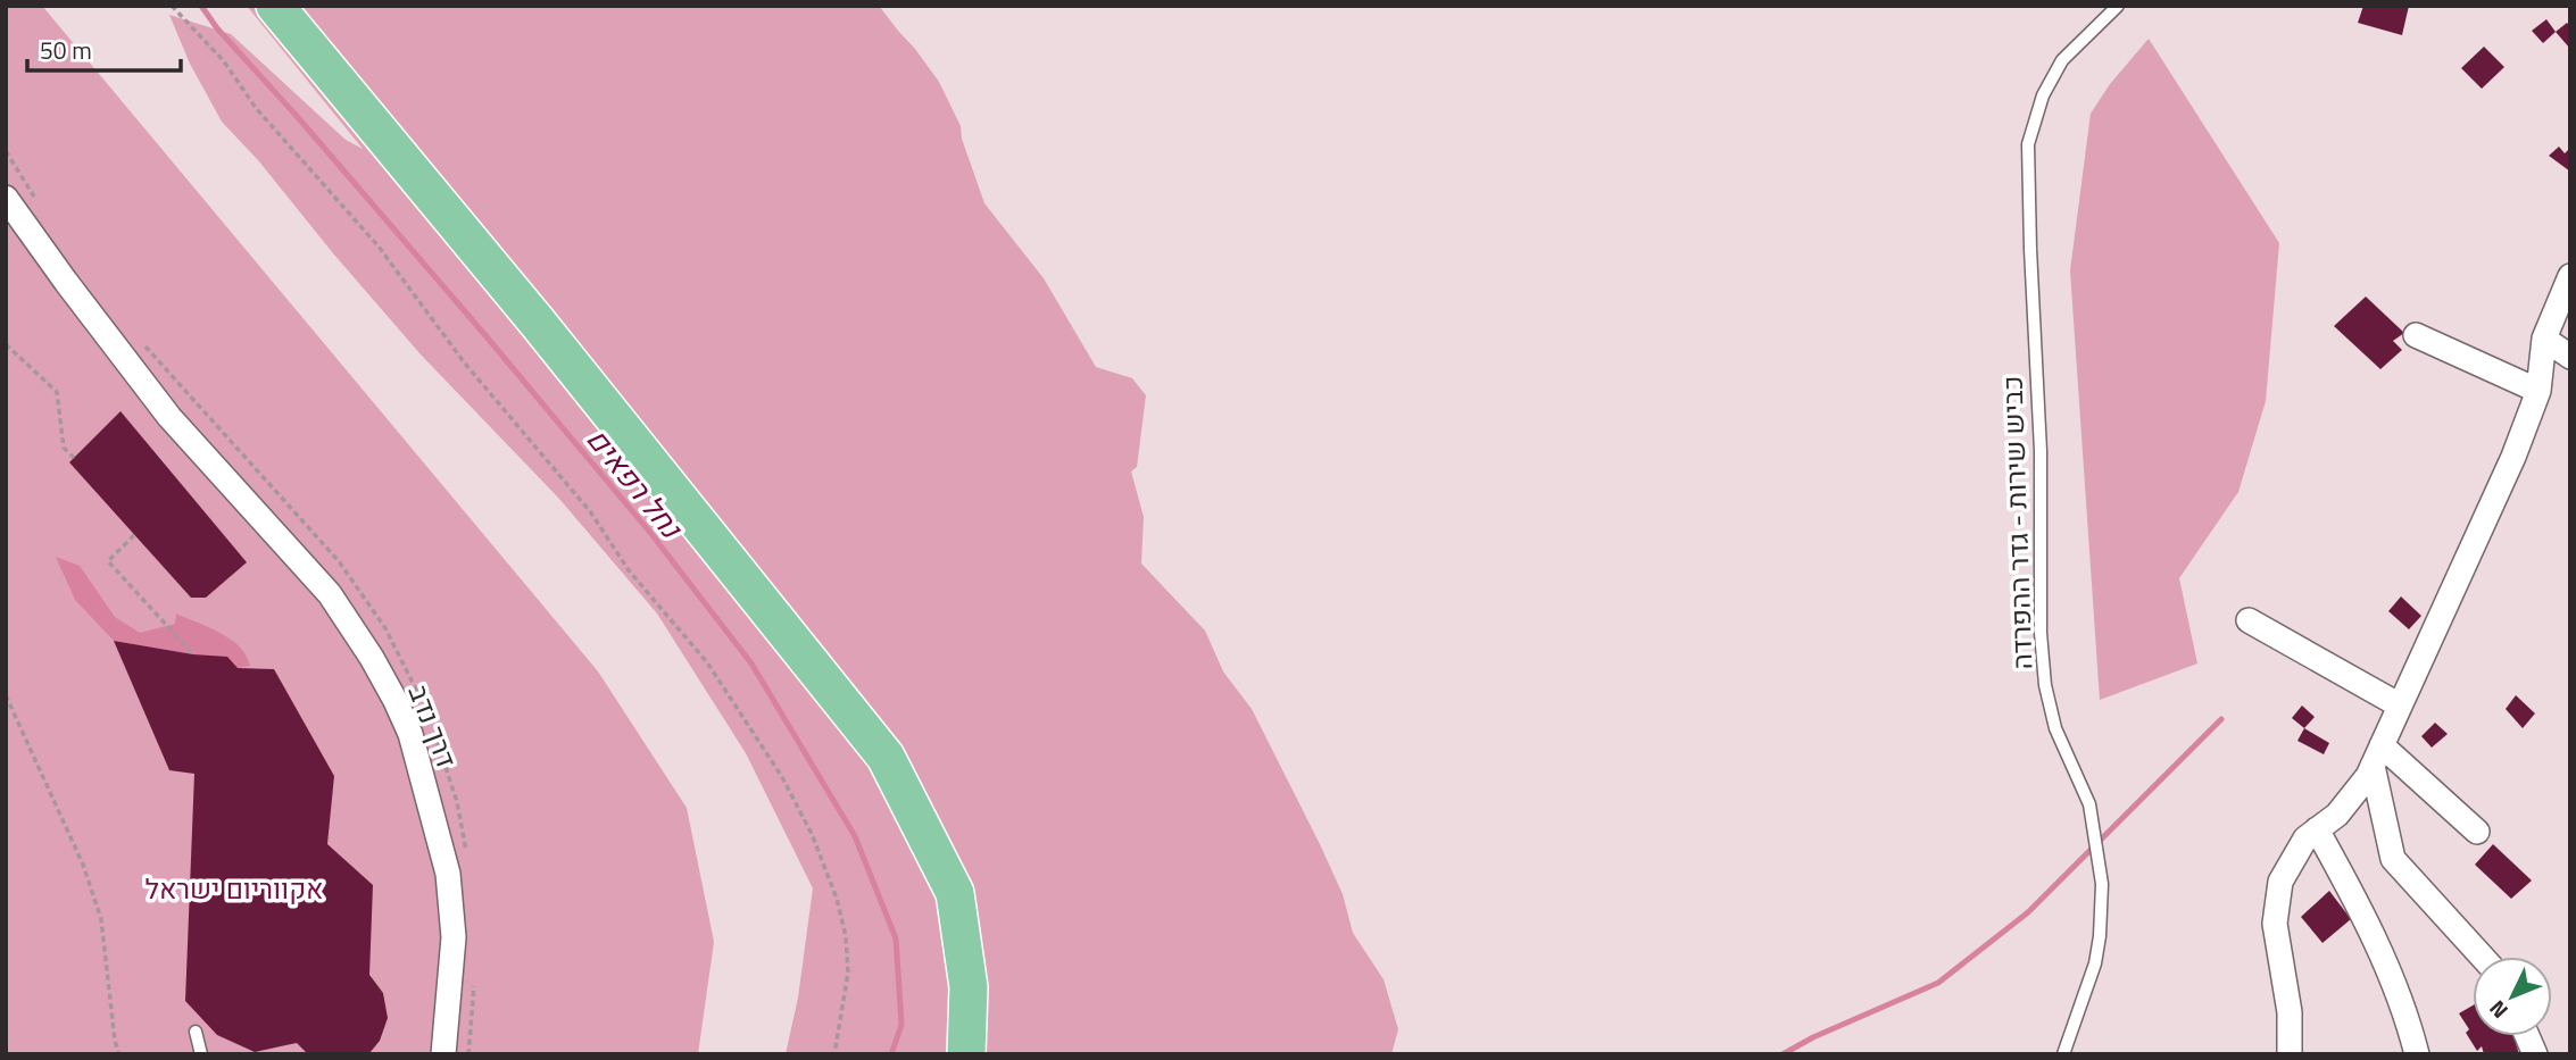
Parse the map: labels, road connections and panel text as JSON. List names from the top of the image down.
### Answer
{
  "streets": {
    "street": ["דרך נדב"],
    "lane": ["כביש שירות - גדר ההפרדה"]
  },
  "water": ["נחל רפאים"],
  "parks": ["אקווריום ישראל"],
  "scale_bar": "50 m",
  "north": "bottom left"
}
